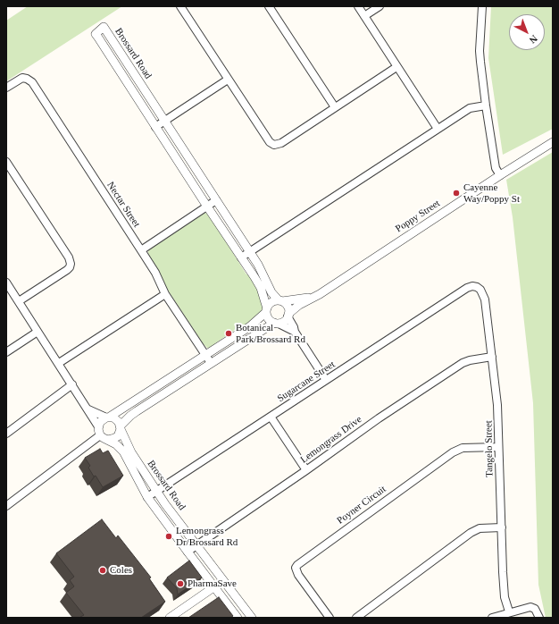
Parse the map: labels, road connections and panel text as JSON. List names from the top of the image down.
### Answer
{
  "streets": {
    "street": [
      "Brossard Road",
      "Nectar Street",
      "Poppy Street",
      "Sugarcane Street",
      "Lemongrass Drive",
      "Tangelo Street",
      "Poyner Circuit"
    ]
  },
  "crossings": [
    ["Brossard Road", "Poppy Street"],
    ["Brossard Road", "Sugarcane Street"],
    ["Brossard Road", "Lemongrass Drive"],
    ["Sugarcane Street", "Tangelo Street"],
    ["Lemongrass Drive", "Tangelo Street"],
    ["Tangelo Street", "Poyner Circuit"]
  ],
  "places": [
    "Cayenne Way/Poppy St",
    "Botanical Park/Brossard Rd",
    "Lemongrass Dr/Brossard Rd",
    "Coles",
    "PharmaSave"
  ],
  "north": "bottom right"
}
